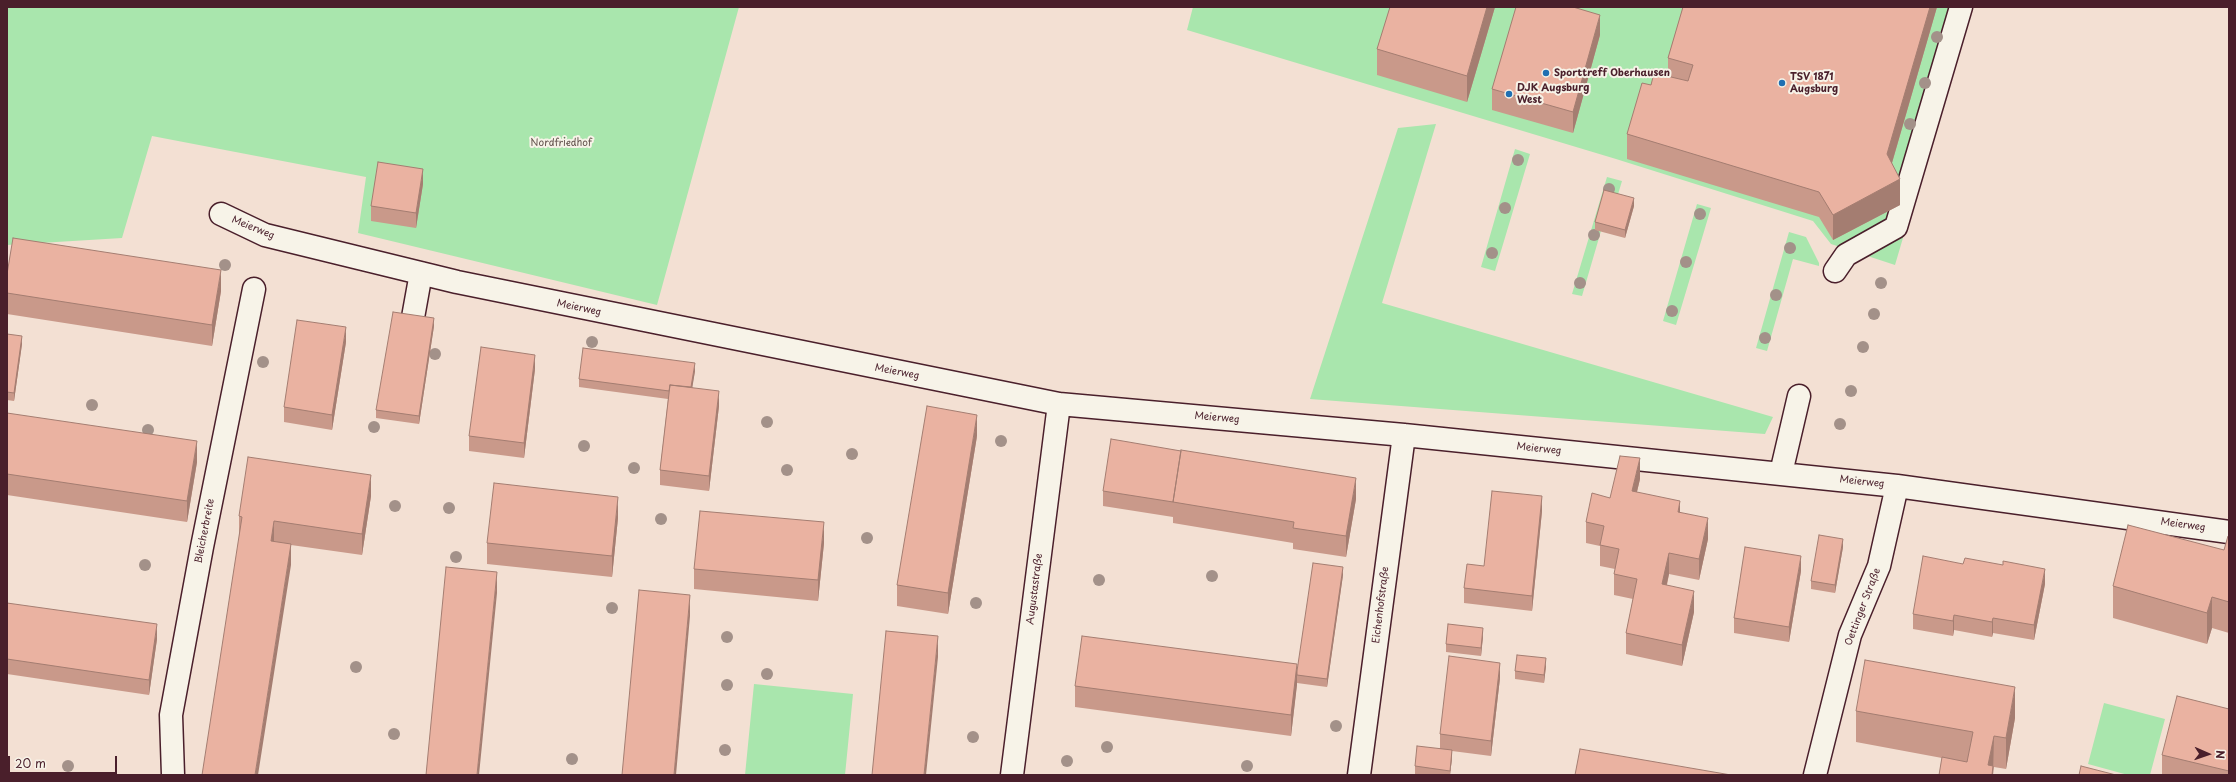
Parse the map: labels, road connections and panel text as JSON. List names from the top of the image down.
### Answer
{
  "streets": {
    "street": [
      "Meierweg",
      "Bleicherbreite",
      "Augustastraße",
      "Eichenhofstraße",
      "Oettinger Straße"
    ]
  },
  "crossings": [
    ["Meierweg", "Augustastraße"],
    ["Meierweg", "Eichenhofstraße"],
    ["Meierweg", "Oettinger Straße"]
  ],
  "parks": ["Nordfriedhof"],
  "places": ["Sporttreff Oberhausen", "TSV 1871 Augsburg", "DJK Augsburg West"],
  "scale_bar": "20 m",
  "north": "right"
}
